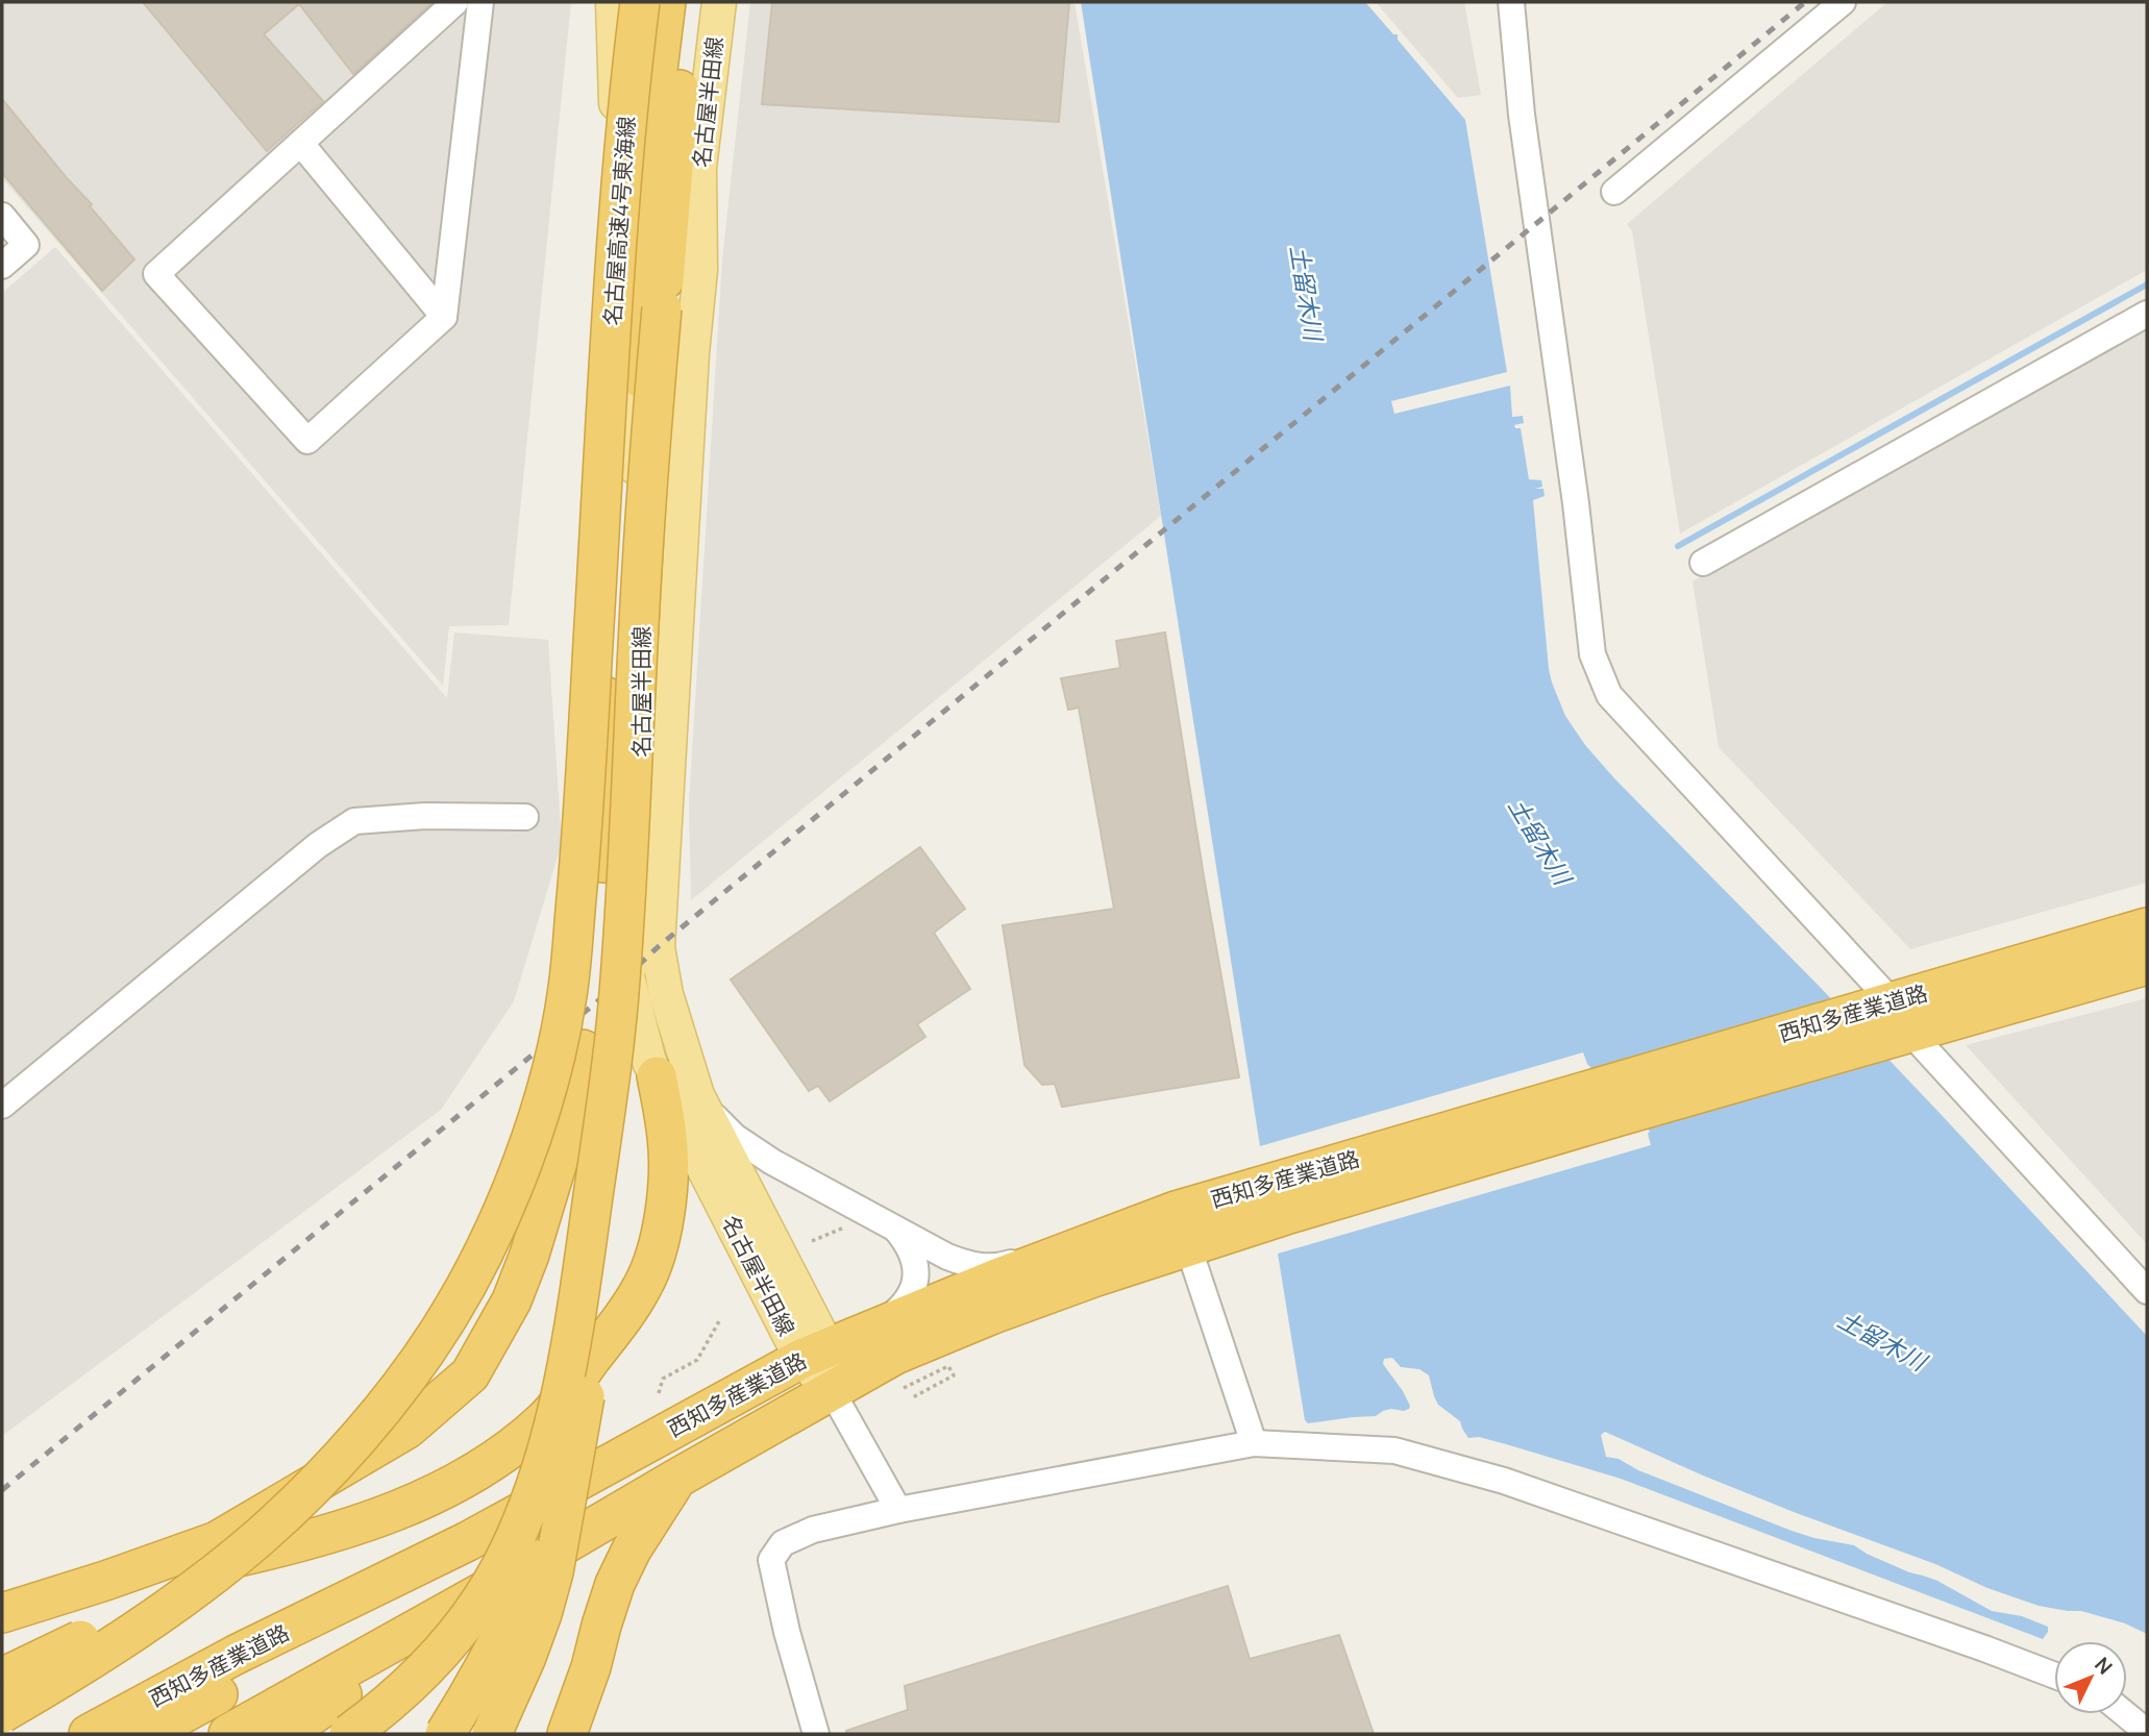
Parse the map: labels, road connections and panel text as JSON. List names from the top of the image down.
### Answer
{
  "streets": {
    "highway": ["名古屋高速4号東海線", "西知多産業道路"],
    "main road": ["名古屋半田線"]
  },
  "crossings": [
    ["名古屋半田線", "西知多産業道路"]
  ],
  "water": ["土留木川"],
  "north": "top right"
}
